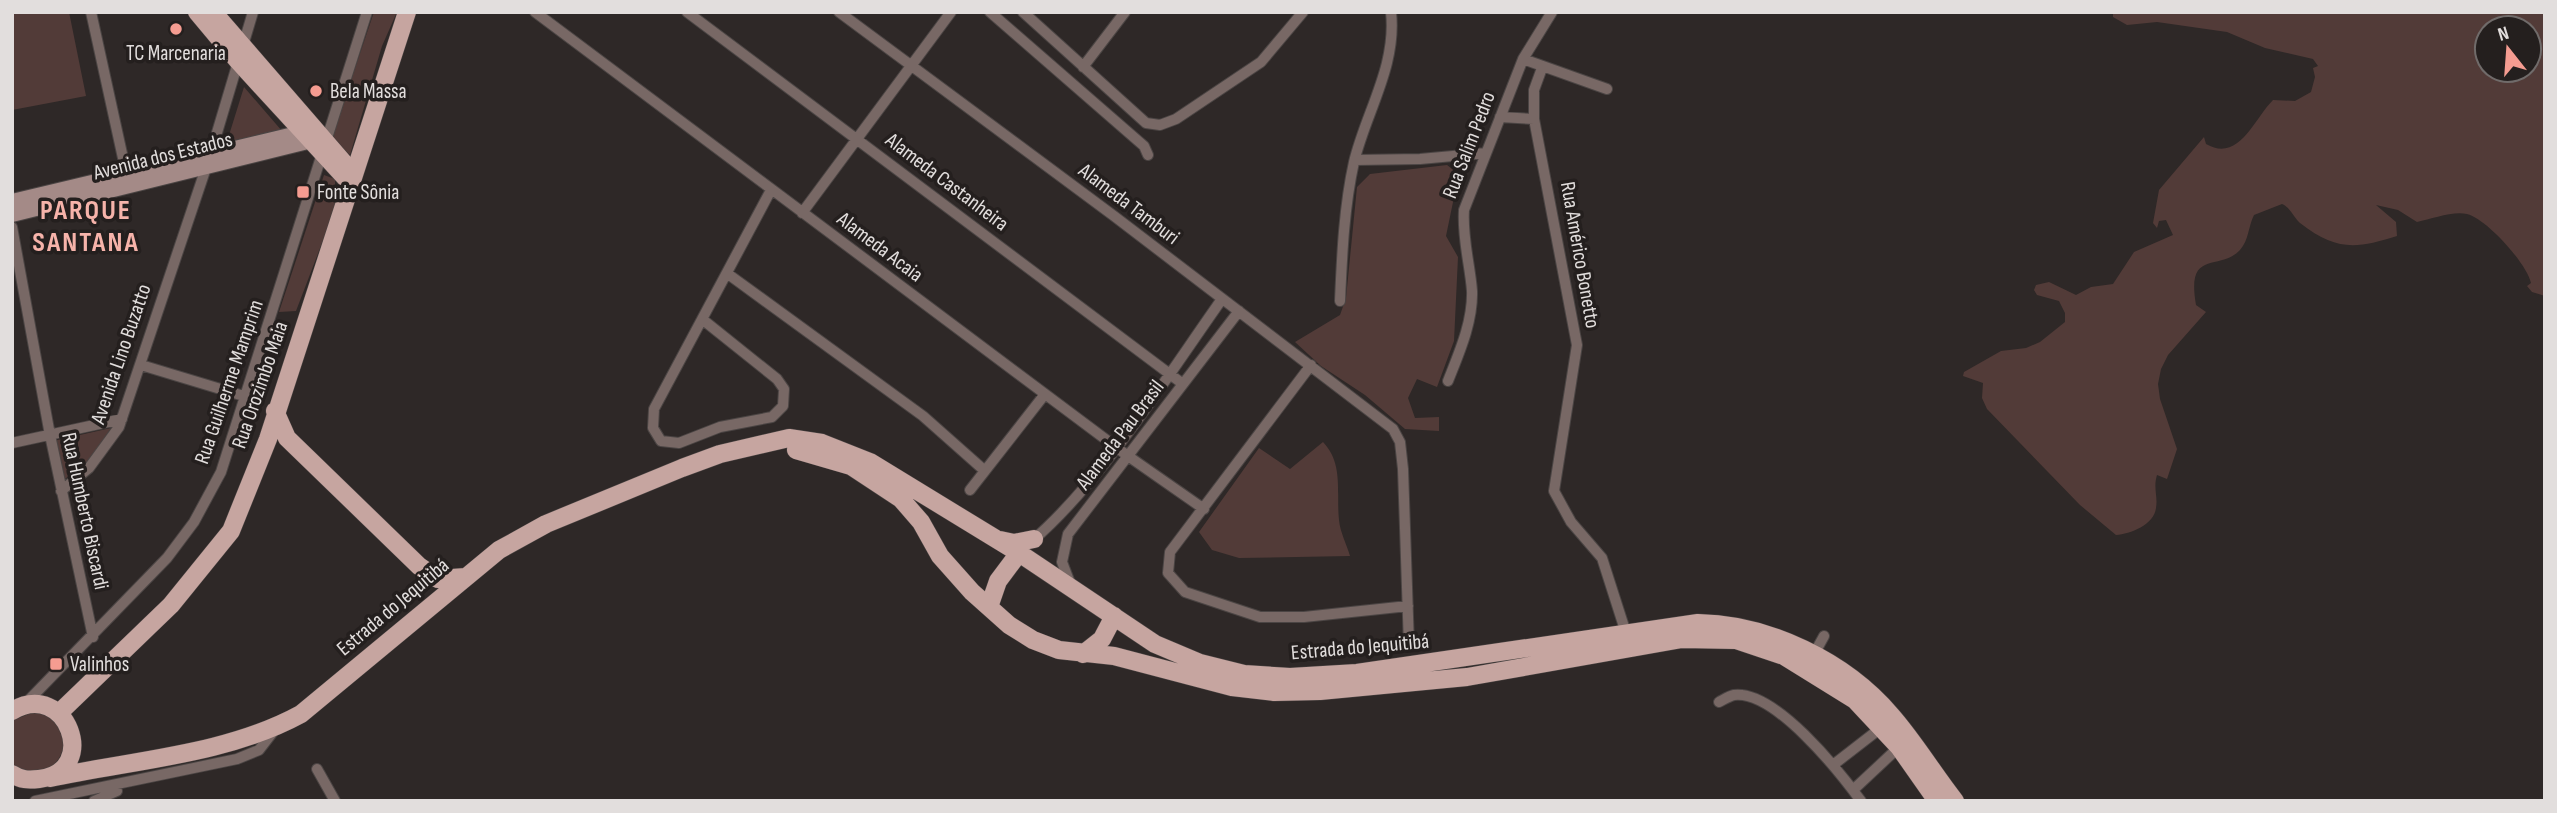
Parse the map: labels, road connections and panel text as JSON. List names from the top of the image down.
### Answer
{
  "streets": {
    "main road": ["Avenida dos Estados", "Rua Orozimbo Maia", "Estrada do Jequitibá"],
    "street": [
      "Rua Salim Pedro",
      "Alameda Castanheira",
      "Alameda Tamburi",
      "Alameda Acaia",
      "Rua Américo Bonetto",
      "Avenida Lino Buzatto",
      "Rua Guilherme Mamprim",
      "Alameda Pau Brasil",
      "Rua Humberto Biscardi"
    ]
  },
  "crossings": [
    ["Avenida dos Estados", "Avenida Lino Buzatto"],
    ["Avenida dos Estados", "Rua Guilherme Mamprim"],
    ["Alameda Castanheira", "Alameda Pau Brasil"],
    ["Alameda Tamburi", "Alameda Pau Brasil"],
    ["Alameda Acaia", "Alameda Pau Brasil"],
    ["Rua Américo Bonetto", "Estrada do Jequitibá"],
    ["Avenida Lino Buzatto", "Rua Humberto Biscardi"],
    ["Rua Guilherme Mamprim", "Rua Humberto Biscardi"],
    ["Alameda Pau Brasil", "Estrada do Jequitibá"]
  ],
  "districts": ["PARQUE SANTANA"],
  "places": {
    "other": ["TC Marcenaria", "Bela Massa"],
    "transit": ["Fonte Sônia", "Valinhos"]
  },
  "north": "top"
}
